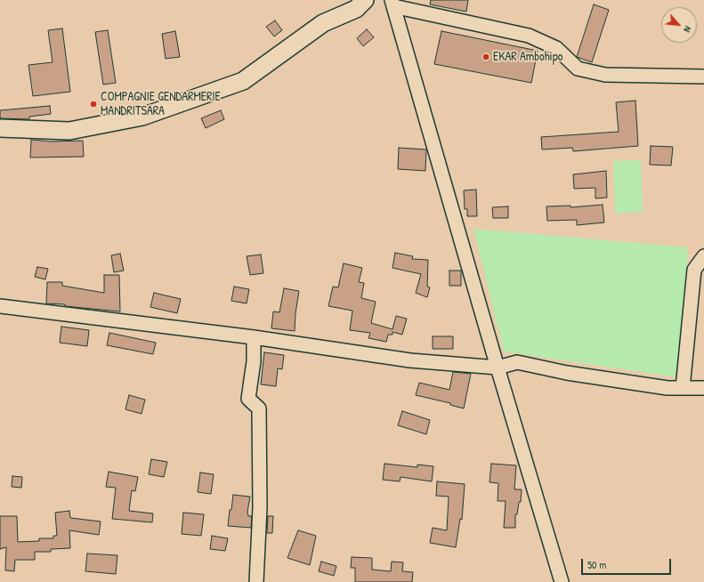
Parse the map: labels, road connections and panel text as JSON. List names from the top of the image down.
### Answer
{
  "places": ["EKAR Ambohipo", "COMPAGNIE GENDARMERIE MANDRITSARA"],
  "scale_bar": "50 m",
  "north": "bottom right"
}
